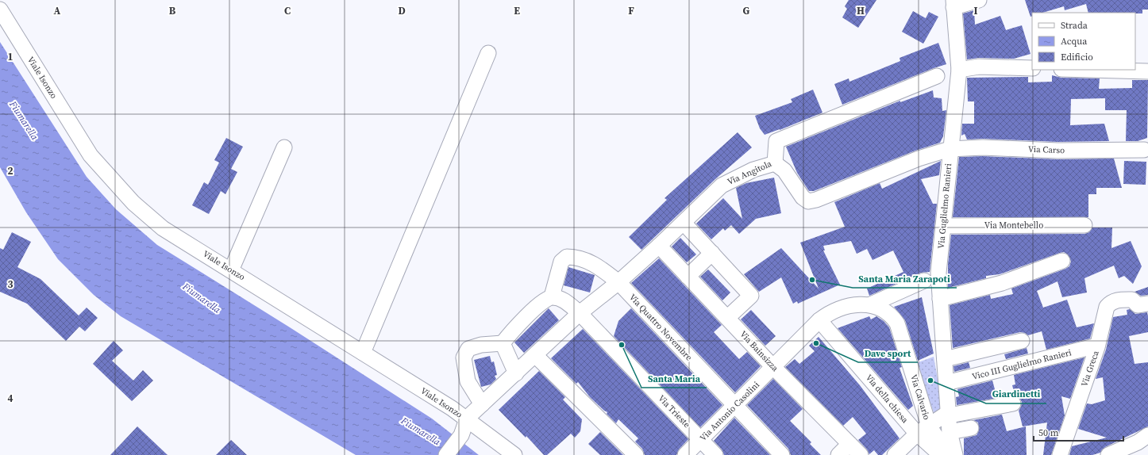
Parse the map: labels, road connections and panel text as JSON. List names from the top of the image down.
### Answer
{
  "streets": {
    "street": [
      "Viale Isonzo",
      "Via Carso",
      "Via Angitola",
      "Via Guglielmo Ranieri",
      "Via Montebello",
      "Via Quattro Novembre",
      "Via Bainsizza",
      "Vico III Guglielmo Ranieri",
      "Via Greca",
      "Via Calvario",
      "Via della chiesa",
      "Via Trieste",
      "Via Antonio Casolini"
    ]
  },
  "crossings": [
    ["Viale Isonzo", "Via Angitola"],
    ["Via Carso", "Via Angitola"],
    ["Via Carso", "Via Guglielmo Ranieri"],
    ["Via Angitola", "Via Quattro Novembre"],
    ["Via Angitola", "Via Bainsizza"],
    ["Via Angitola", "Via Trieste"],
    ["Via Guglielmo Ranieri", "Via Montebello"],
    ["Via Guglielmo Ranieri", "Vico III Guglielmo Ranieri"],
    ["Via Guglielmo Ranieri", "Via Antonio Casolini"],
    ["Via Quattro Novembre", "Via Trieste"],
    ["Via Quattro Novembre", "Via Antonio Casolini"],
    ["Via Bainsizza", "Via Antonio Casolini"],
    ["Vico III Guglielmo Ranieri", "Via Greca"],
    ["Via Calvario", "Via Antonio Casolini"],
    ["Via della chiesa", "Via Antonio Casolini"],
    ["Via Trieste", "Via Antonio Casolini"]
  ],
  "water": ["Fiumarella"],
  "places": [
    "Santa Maria Zarapoti",
    "Dave sport",
    "Santa Maria",
    "Giardinetti"
  ],
  "legend": ["Strada", "Acqua", "Edificio"],
  "scale_bar": "50 m",
  "grid": {
    "columns": [
      "A",
      "B",
      "C",
      "D",
      "E",
      "F",
      "G",
      "H",
      "I"
    ],
    "rows": [
      "1",
      "2",
      "3",
      "4"
    ]
  }
}
